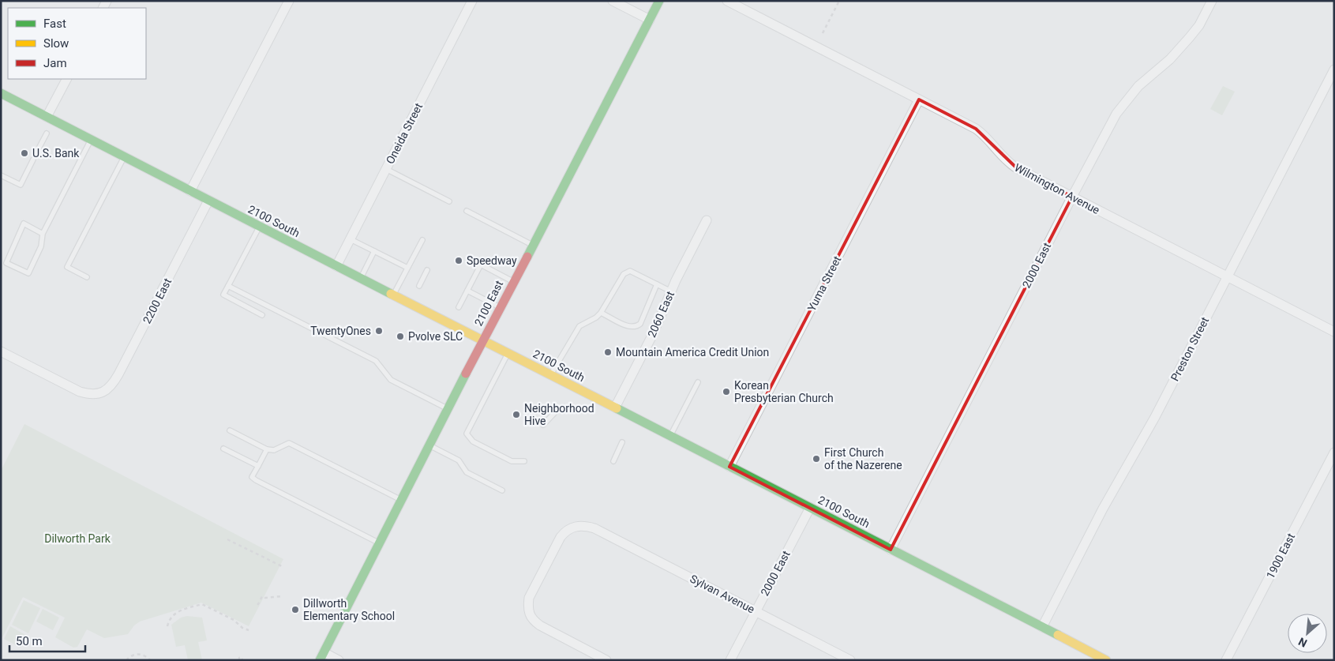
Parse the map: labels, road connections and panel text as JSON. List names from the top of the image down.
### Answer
{
  "streets": {
    "main road": ["2100 South", "2100 East"],
    "street": [
      "Oneida Street",
      "Wilmington Avenue",
      "2000 East",
      "Yuma Street",
      "2200 East",
      "2060 East",
      "Preston Street",
      "1900 East",
      "Sylvan Avenue"
    ]
  },
  "crossings": [
    ["Oneida Street", "2100 South"],
    ["Wilmington Avenue", "2000 East"],
    ["Wilmington Avenue", "Yuma Street"],
    ["Wilmington Avenue", "Preston Street"],
    ["2100 South", "2000 East"],
    ["2100 South", "Yuma Street"],
    ["2100 South", "2200 East"],
    ["2100 South", "2100 East"],
    ["2100 South", "2060 East"],
    ["2100 South", "Preston Street"],
    ["2000 East", "Sylvan Avenue"]
  ],
  "parks": ["Dilworth Park"],
  "places": [
    "U.S. Bank",
    "Speedway",
    "TwentyOnes",
    "Pvolve SLC",
    "Mountain America Credit Union",
    "Korean Presbyterian Church",
    "Neighborhood Hive",
    "First Church of the Nazerene",
    "Dillworth Elementary School"
  ],
  "legend": ["Fast", "Slow", "Jam"],
  "scale_bar": "50 m",
  "north": "bottom left"
}
